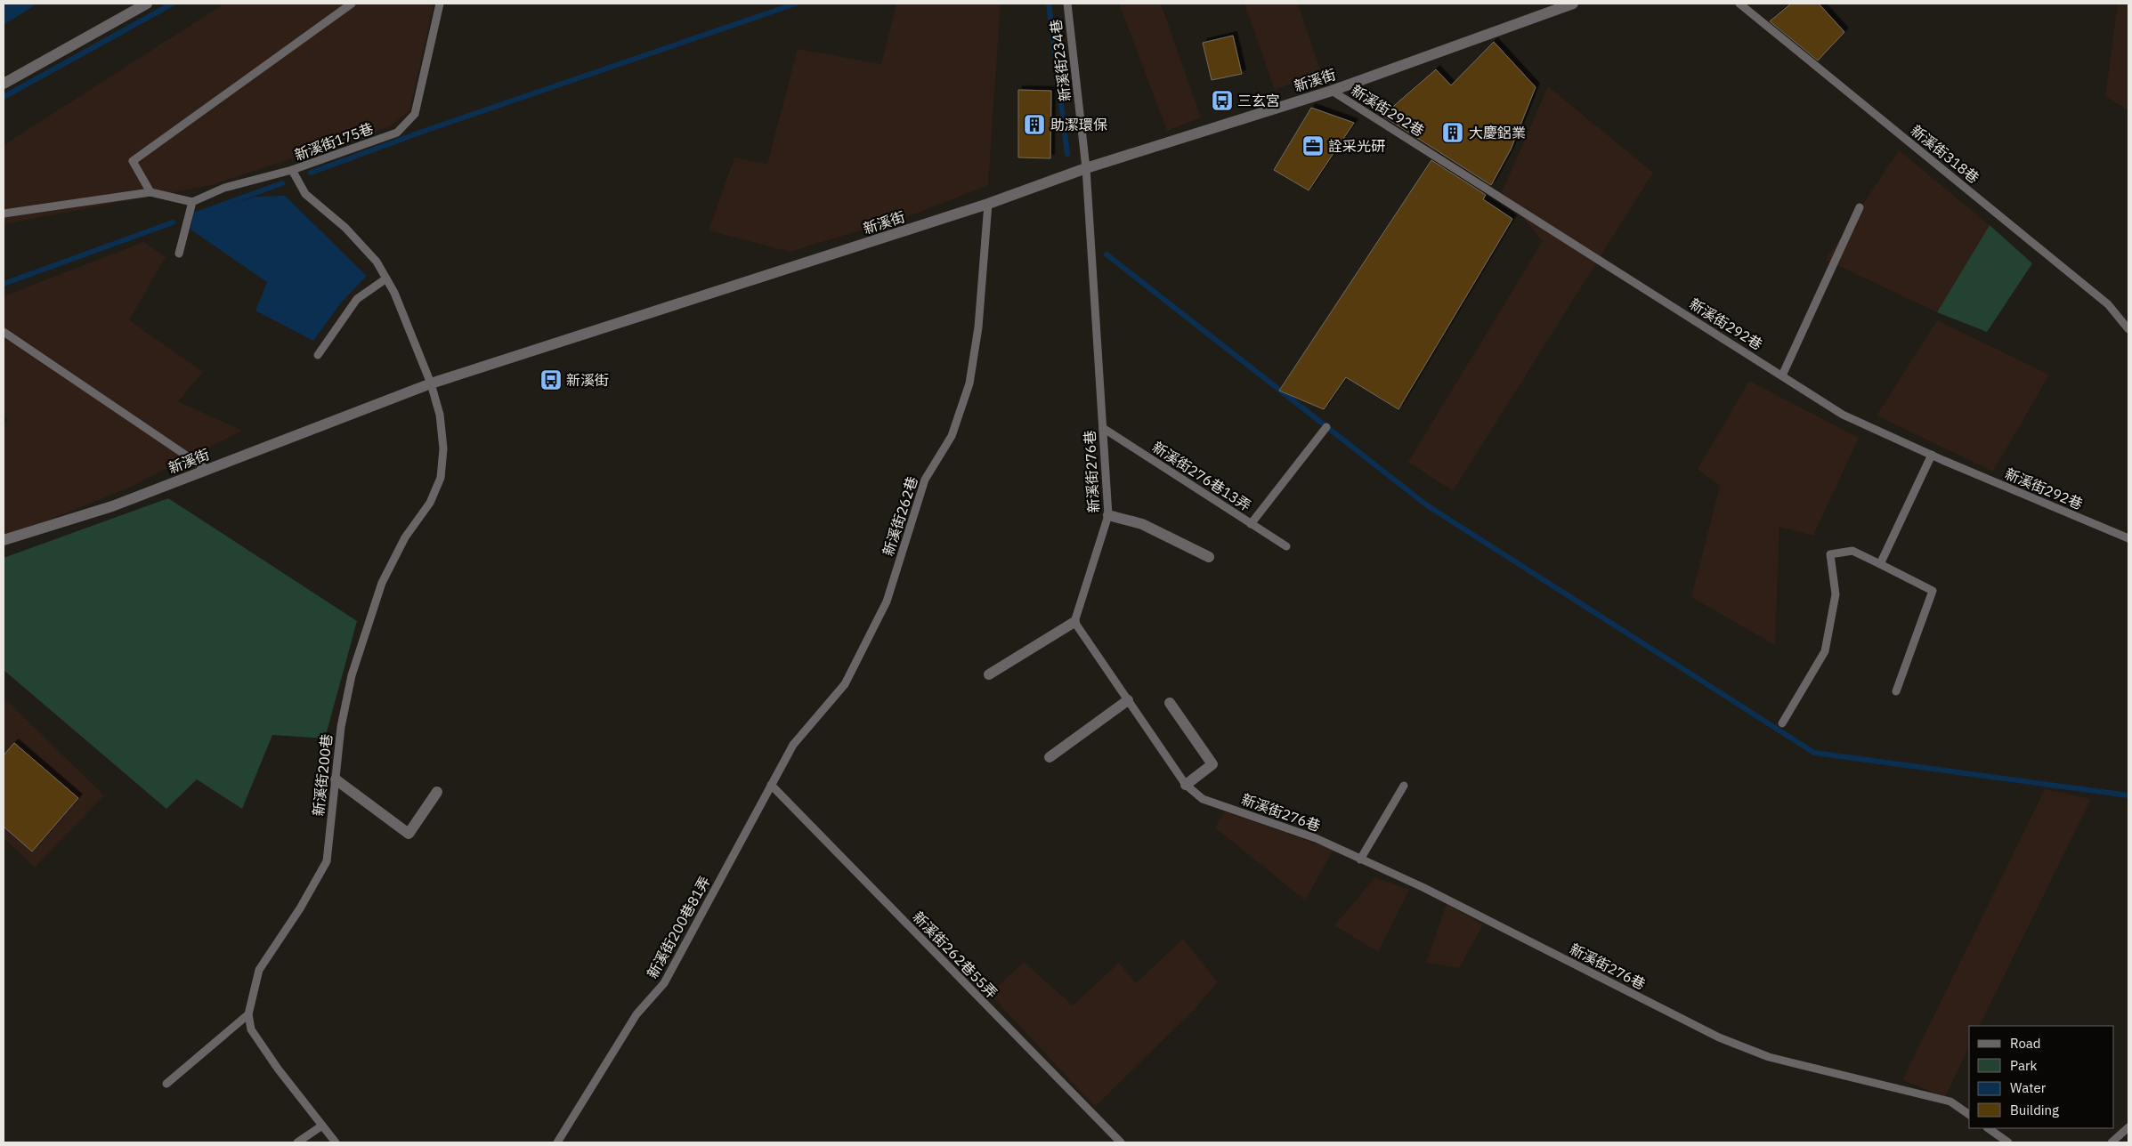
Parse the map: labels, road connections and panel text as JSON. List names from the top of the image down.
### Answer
{
  "streets": {
    "street": ["新溪街"],
    "lane": [
      "新溪街234巷",
      "新溪街292巷",
      "新溪街175巷",
      "新溪街318巷",
      "新溪街276巷",
      "新溪街276巷13弄",
      "新溪街262巷",
      "新溪街200巷",
      "新溪街200巷81弄",
      "新溪街262巷55弄"
    ]
  },
  "crossings": [
    ["新溪街234巷", "新溪街"],
    ["新溪街234巷", "新溪街276巷"],
    ["新溪街", "新溪街292巷"],
    ["新溪街", "新溪街175巷"],
    ["新溪街", "新溪街276巷"],
    ["新溪街", "新溪街262巷"],
    ["新溪街", "新溪街200巷"],
    ["新溪街175巷", "新溪街200巷"],
    ["新溪街276巷", "新溪街276巷13弄"],
    ["新溪街262巷", "新溪街200巷81弄"],
    ["新溪街262巷", "新溪街262巷55弄"],
    ["新溪街200巷81弄", "新溪街262巷55弄"]
  ],
  "places": {
    "bus stop": ["三玄宮", "新溪街"],
    "building": ["助潔環保", "大慶鋁業"],
    "office": ["詮采光研"]
  },
  "legend": [
    "Road",
    "Park",
    "Water",
    "Building"
  ]
}
